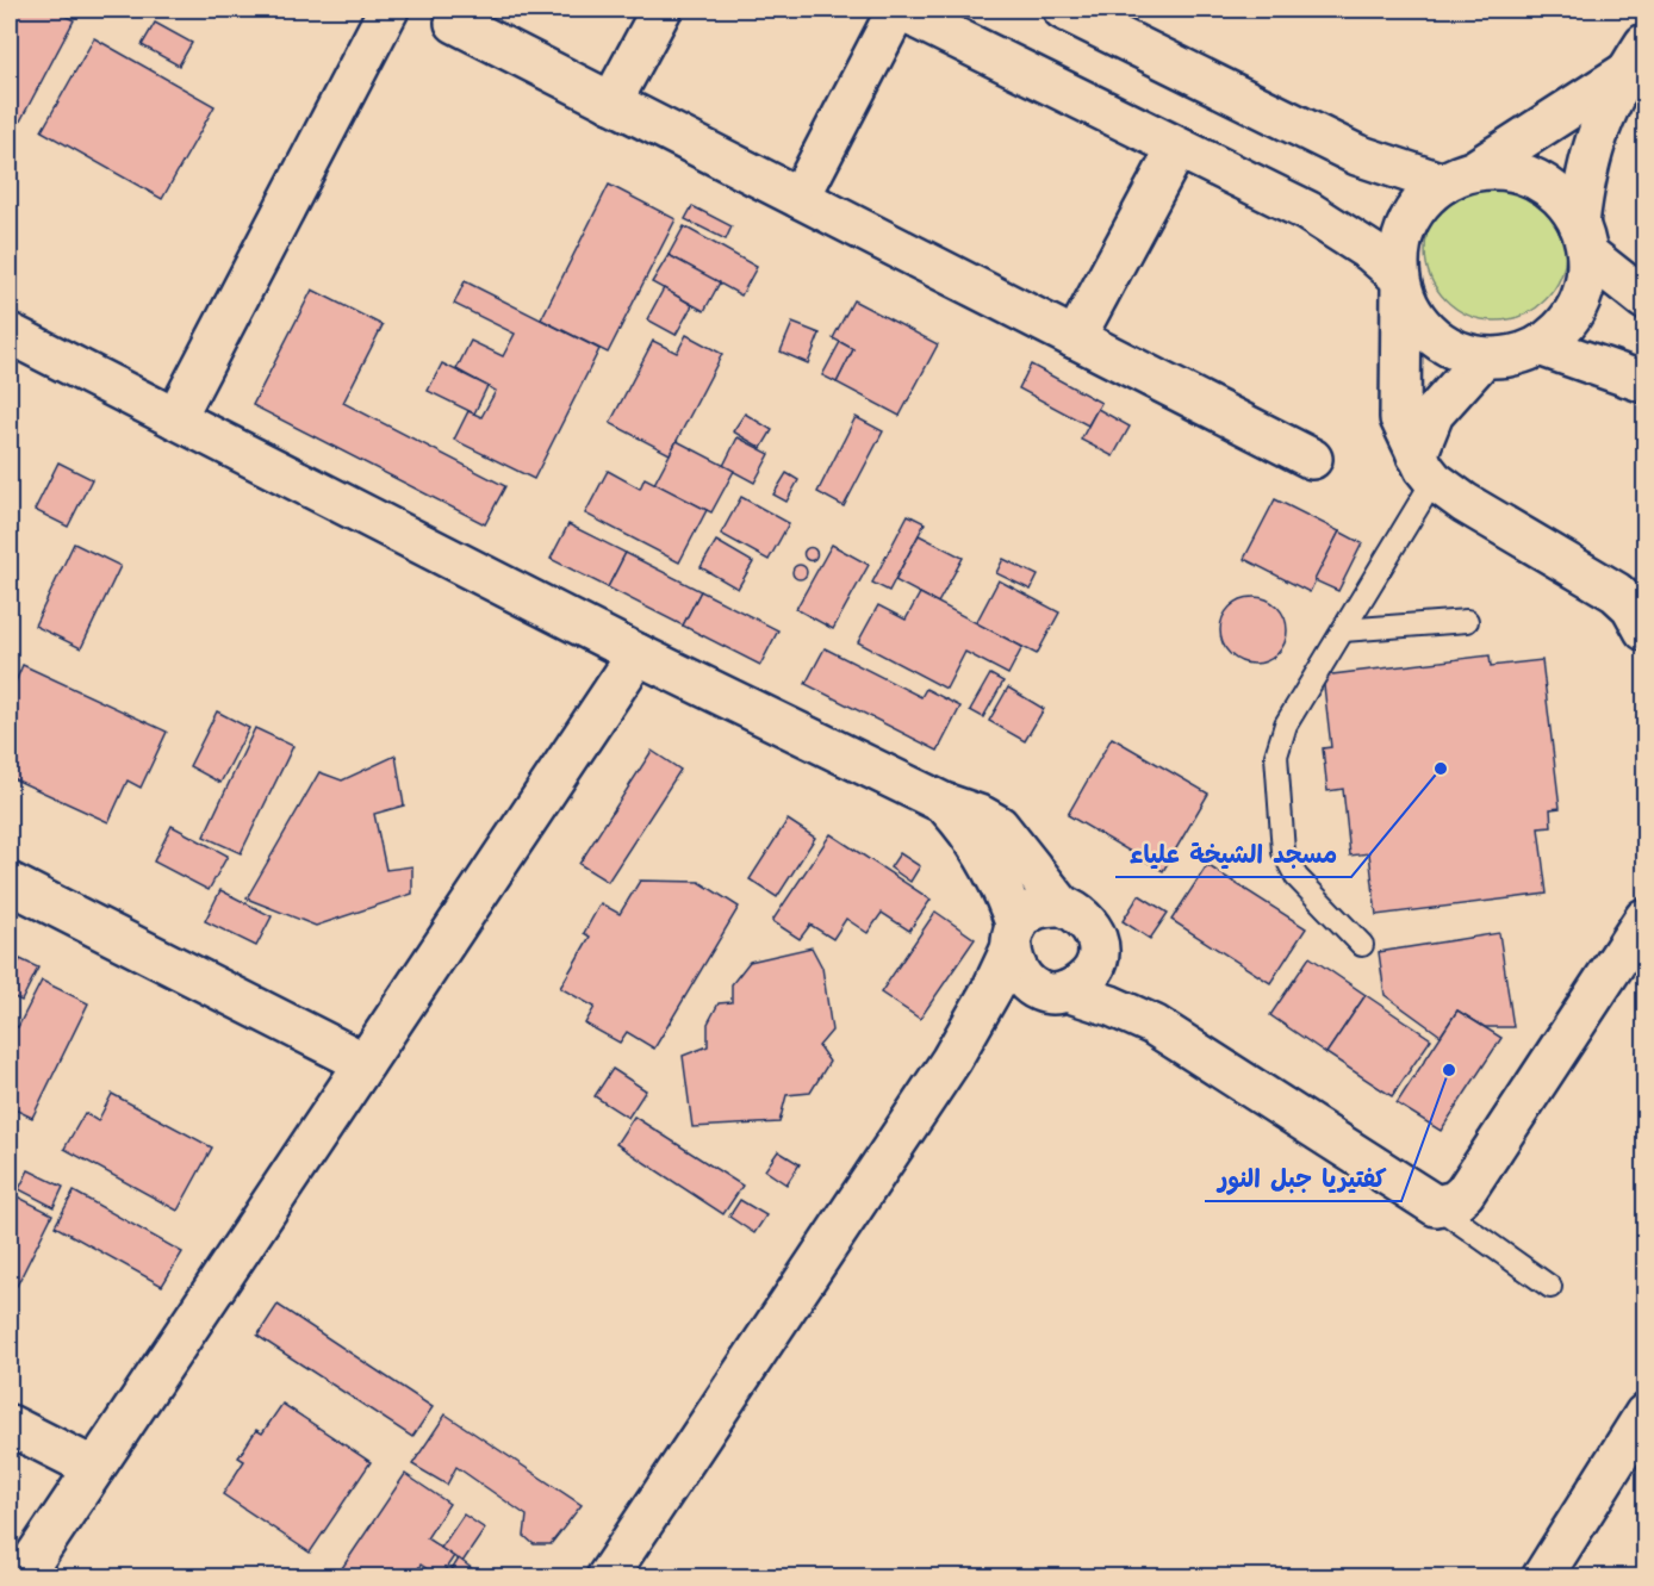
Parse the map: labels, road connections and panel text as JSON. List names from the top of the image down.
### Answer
{
  "places": ["مسجد الشيخة علياء", "كفتيريا جبل النور"]
}
